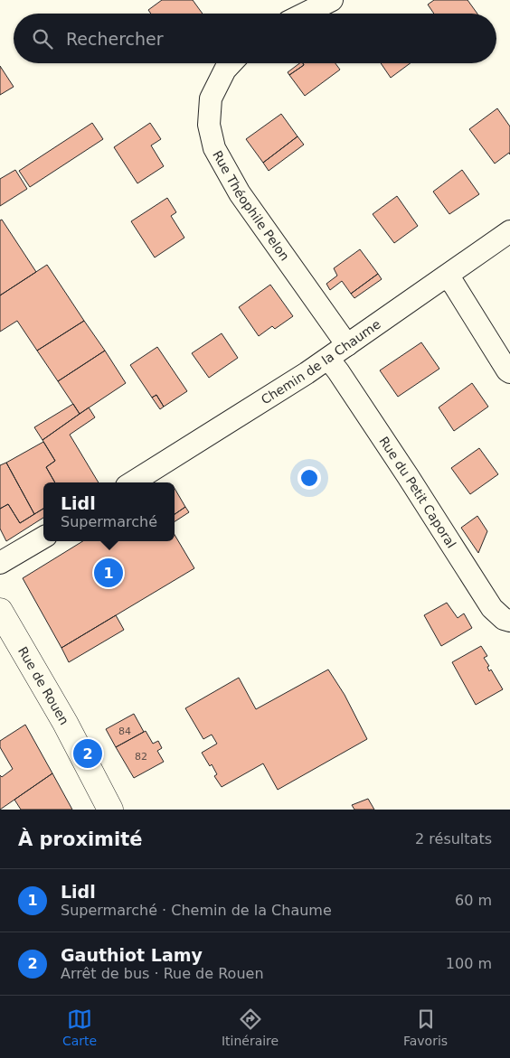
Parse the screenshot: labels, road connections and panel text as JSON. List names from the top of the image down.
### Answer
{
  "streets": {
    "main road": ["Rue de Rouen"],
    "street": ["Rue Théophile Pelon", "Chemin de la Chaume", "Rue du Petit Caporal"]
  },
  "crossings": [
    ["Rue Théophile Pelon", "Chemin de la Chaume"],
    ["Chemin de la Chaume", "Rue du Petit Caporal"]
  ],
  "house_numbers": ["84", "82"],
  "page": {
    "search": "Rechercher",
    "popup": ["Lidl", "Supermarché"],
    "pins": ["1", "2"],
    "heading": ["À proximité", "2 résultats"],
    "list": [
      {
        "mark": "1",
        "name": "Lidl",
        "note": "Supermarché · Chemin de la Chaume",
        "value": "60 m"
      },
      {
        "mark": "2",
        "name": "Gauthiot Lamy",
        "note": "Arrêt de bus · Rue de Rouen",
        "value": "100 m"
      }
    ],
    "nav": ["Carte", "Itinéraire", "Favoris"]
  }
}
